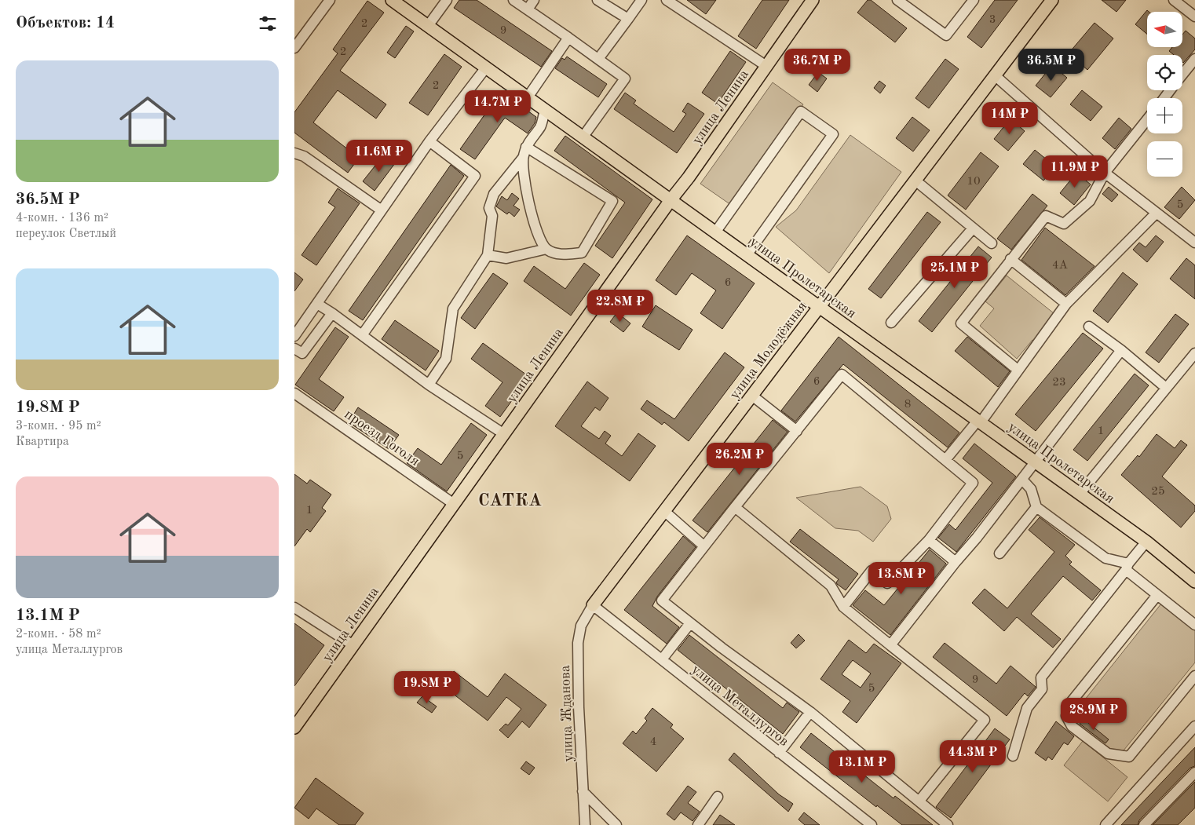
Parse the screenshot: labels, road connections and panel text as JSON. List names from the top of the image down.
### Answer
{
  "streets": {
    "main road": ["улица Ленина", "улица Пролетарская", "улица Молодёжная"],
    "street": ["проезд Гоголя", "улица Металлургов", "улица Жданова"]
  },
  "crossings": [
    ["улица Ленина", "улица Пролетарская"],
    ["улица Ленина", "проезд Гоголя"],
    ["улица Пролетарская", "улица Молодёжная"],
    ["улица Молодёжная", "улица Металлургов"],
    ["улица Молодёжная", "улица Жданова"],
    ["улица Металлургов", "улица Жданова"]
  ],
  "districts": ["САТКА"],
  "house_numbers": [
    "3",
    "2",
    "9",
    "2",
    "2",
    "10",
    "5",
    "4А",
    "6",
    "6",
    "23",
    "8",
    "1",
    "5",
    "25",
    "1",
    "9",
    "5",
    "4"
  ],
  "north": "left",
  "page": {
    "heading": "Объектов: 14",
    "map_buttons": ["+", "−"],
    "list": [
      {
        "name": "36.5M ₽",
        "note": "4-комн. · 136 m² · переулок Светлый"
      },
      {
        "name": "19.8M ₽",
        "note": "3-комн. · 95 m² · Квартира"
      },
      {
        "name": "13.1M ₽",
        "note": "2-комн. · 58 m² · улица Металлургов"
      }
    ],
    "price": [
      "36.7M ₽",
      "36.5M ₽",
      "14.7M ₽",
      "14M ₽",
      "11.6M ₽",
      "11.9M ₽",
      "25.1M ₽",
      "22.8M ₽",
      "26.2M ₽",
      "13.8M ₽",
      "19.8M ₽",
      "28.9M ₽",
      "44.3M ₽",
      "13.1M ₽"
    ]
  }
}
